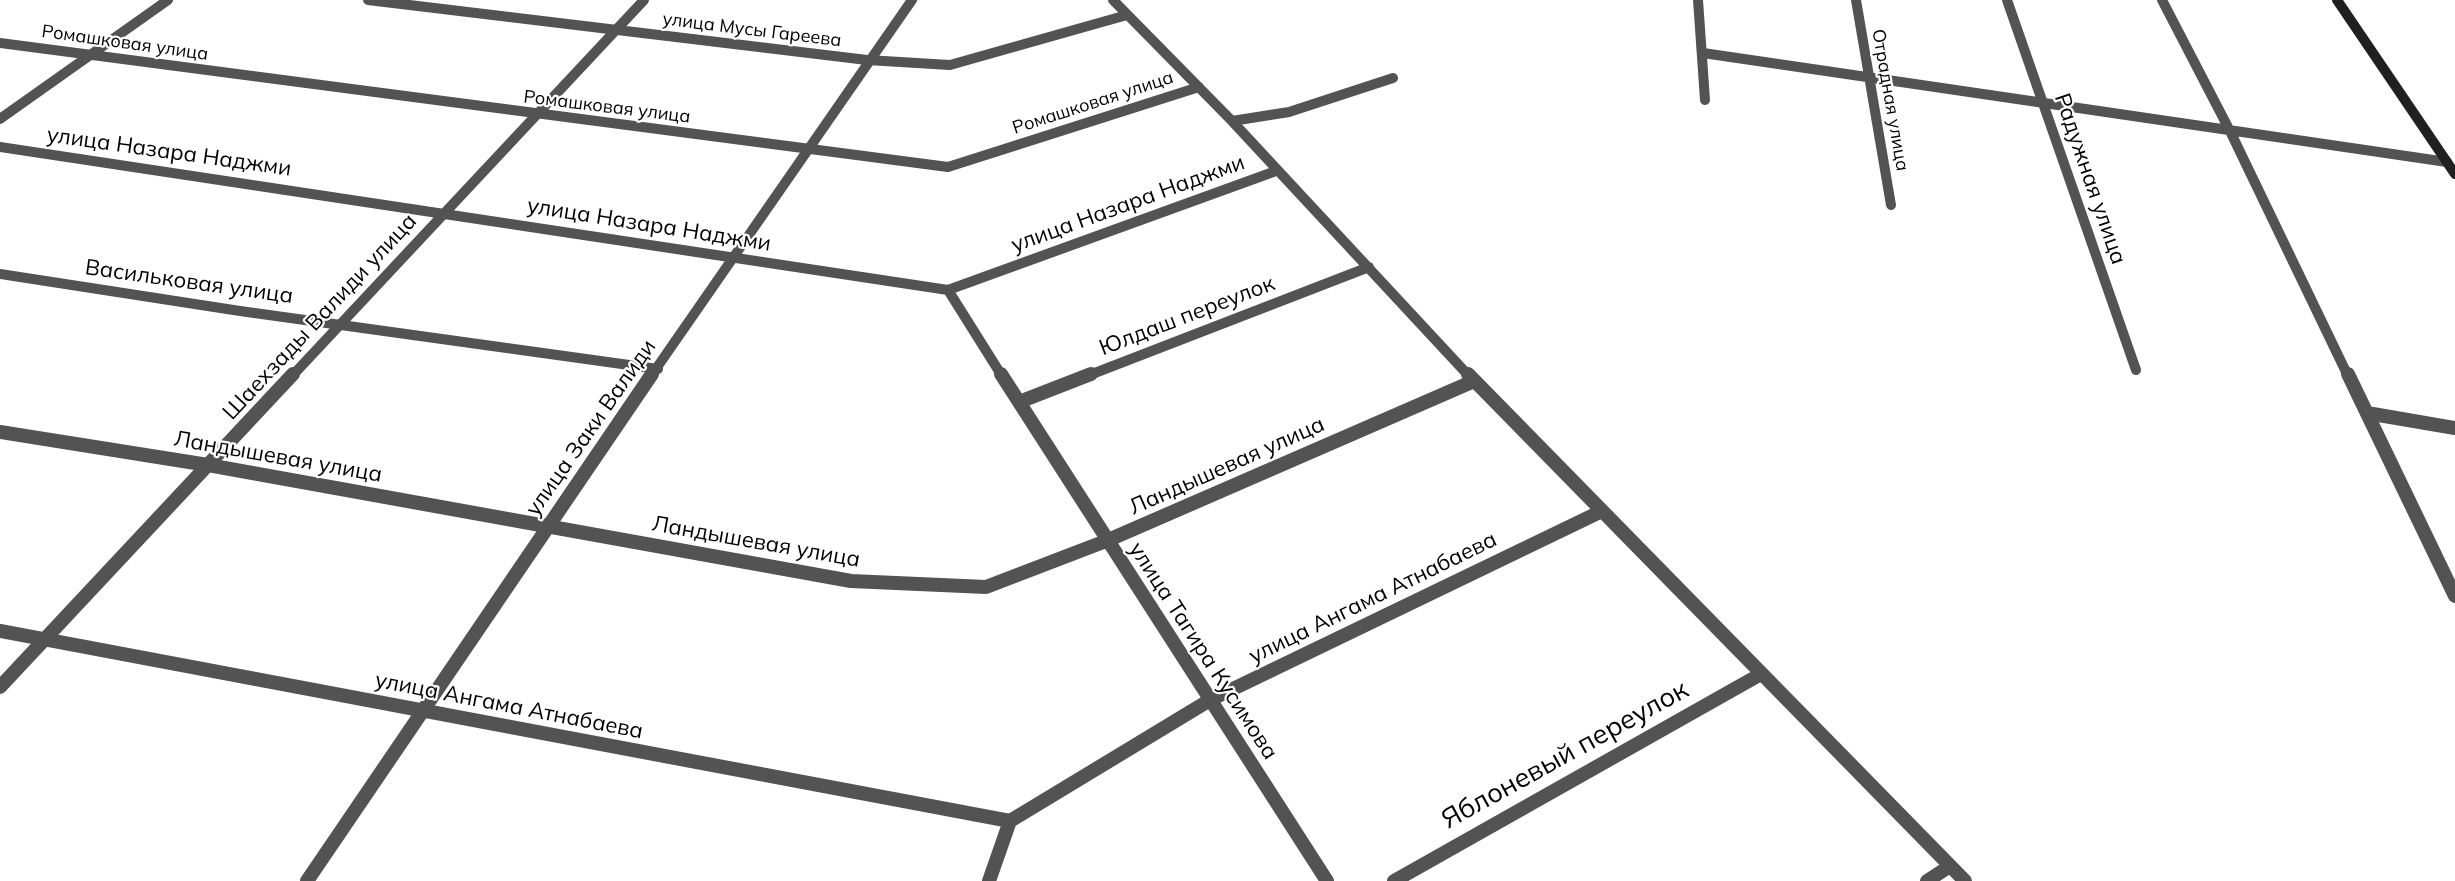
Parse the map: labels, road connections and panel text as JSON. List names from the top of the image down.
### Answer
{
  "streets": {
    "street": [
      "улица Мусы Гареева",
      "Ромашковая улица",
      "Отрадная улица",
      "улица Назара Наджми",
      "Радужная улица",
      "Васильковая улица",
      "Юлдаш переулок",
      "Шаехзады Валиди улица",
      "улица Заки Валиди",
      "Ландышевая улица",
      "улица Ангама Атнабаева",
      "улица Тагира Кусимова",
      "Яблоневый переулок"
    ]
  },
  "crossings": [
    ["улица Мусы Гареева", "Шаехзады Валиди улица"],
    ["улица Мусы Гареева", "улица Заки Валиди"],
    ["Ромашковая улица", "Шаехзады Валиди улица"],
    ["Ромашковая улица", "улица Заки Валиди"],
    ["улица Назара Наджми", "Шаехзады Валиди улица"],
    ["улица Назара Наджми", "улица Заки Валиди"],
    ["улица Назара Наджми", "улица Тагира Кусимова"],
    ["Васильковая улица", "Шаехзады Валиди улица"],
    ["Васильковая улица", "улица Заки Валиди"],
    ["Юлдаш переулок", "улица Тагира Кусимова"],
    ["Шаехзады Валиди улица", "Ландышевая улица"],
    ["Шаехзады Валиди улица", "улица Ангама Атнабаева"],
    ["улица Заки Валиди", "Ландышевая улица"],
    ["улица Заки Валиди", "улица Ангама Атнабаева"],
    ["Ландышевая улица", "улица Тагира Кусимова"],
    ["улица Ангама Атнабаева", "улица Тагира Кусимова"]
  ]
}
